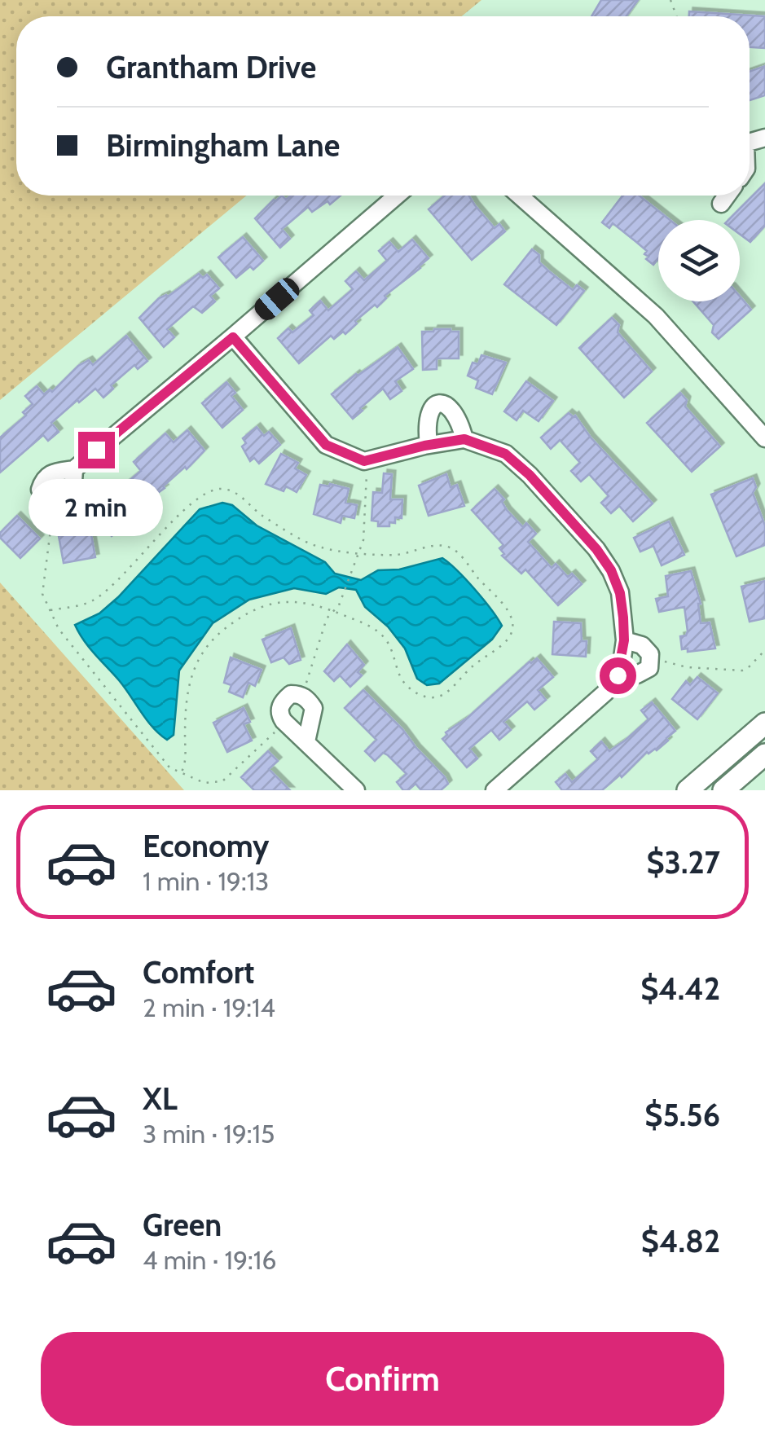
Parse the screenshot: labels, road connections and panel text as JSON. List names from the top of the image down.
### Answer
{
  "page": {
    "banner": ["Grantham Drive", "Birmingham Lane"],
    "bubble": "2 min",
    "list": [
      {
        "name": "Economy",
        "note": "1 min · 19:13",
        "value": "$3.27"
      },
      {
        "name": "Comfort",
        "note": "2 min · 19:14",
        "value": "$4.42"
      },
      {
        "name": "XL",
        "note": "3 min · 19:15",
        "value": "$5.56"
      },
      {
        "name": "Green",
        "note": "4 min · 19:16",
        "value": "$4.82"
      }
    ],
    "buttons": "Confirm"
  }
}
